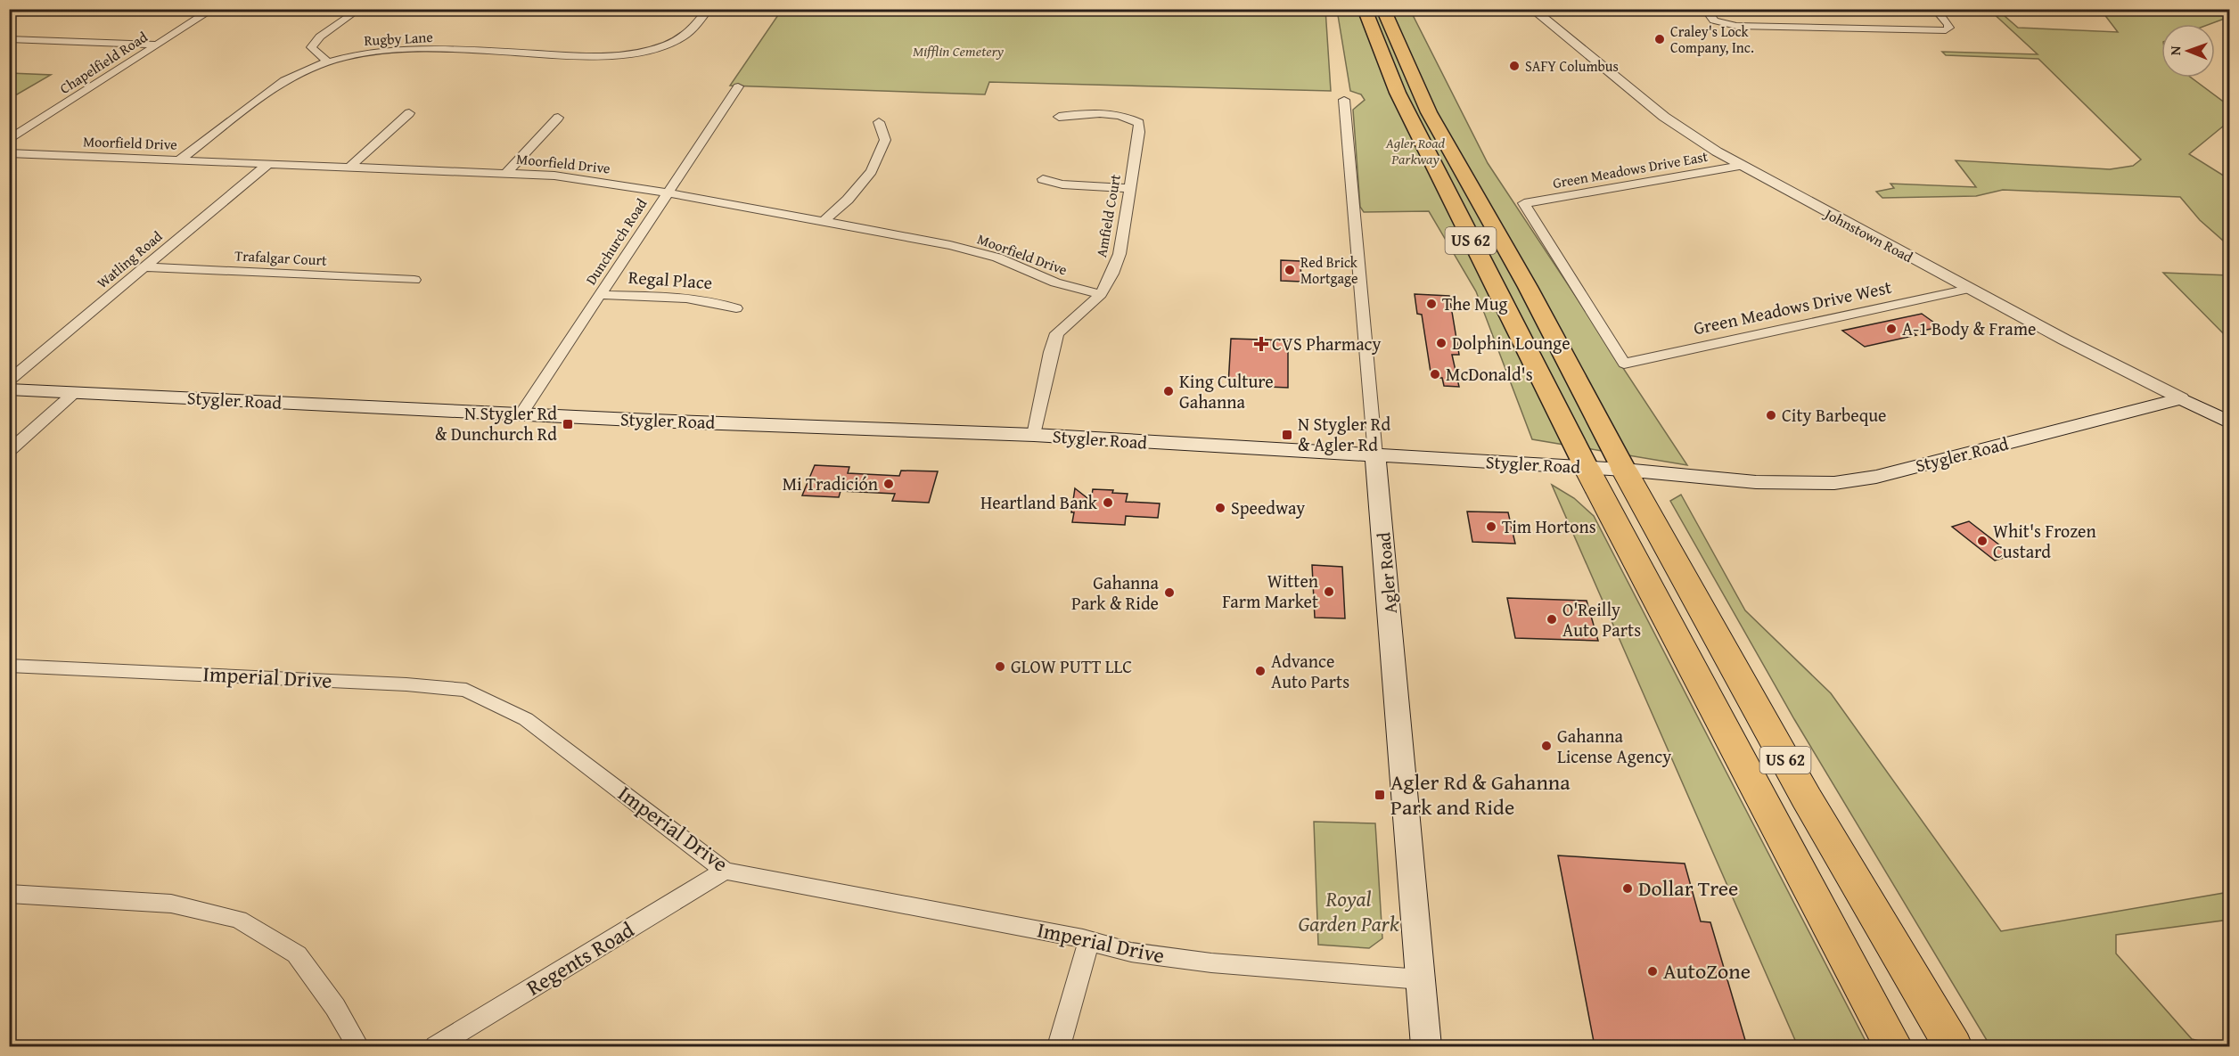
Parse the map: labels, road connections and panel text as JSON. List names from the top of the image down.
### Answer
{
  "streets": {
    "highway": ["US 62"],
    "main road": ["Johnstown Road", "Stygler Road", "Agler Road"],
    "street": [
      "Rugby Lane",
      "Chapelfield Road",
      "Moorfield Drive",
      "Green Meadows Drive East",
      "Amfield Court",
      "Dunchurch Road",
      "Trafalgar Court",
      "Watling Road",
      "Regal Place",
      "Green Meadows Drive West",
      "Imperial Drive",
      "Regents Road"
    ]
  },
  "crossings": [
    ["Rugby Lane", "Moorfield Drive"],
    ["Moorfield Drive", "Amfield Court"],
    ["Moorfield Drive", "Dunchurch Road"],
    ["Moorfield Drive", "Watling Road"],
    ["Green Meadows Drive East", "Johnstown Road"],
    ["Green Meadows Drive East", "Green Meadows Drive West"],
    ["Amfield Court", "Stygler Road"],
    ["Johnstown Road", "Green Meadows Drive West"],
    ["Johnstown Road", "Stygler Road"],
    ["US 62", "Stygler Road"],
    ["Dunchurch Road", "Regal Place"],
    ["Dunchurch Road", "Stygler Road"],
    ["Trafalgar Court", "Watling Road"],
    ["Stygler Road", "Agler Road"],
    ["Agler Road", "Imperial Drive"],
    ["Imperial Drive", "Regents Road"]
  ],
  "parks": ["Mifflin Cemetery", "Agler Road Parkway", "Royal Garden Park"],
  "places": {
    "other": [
      "Craley's Lock Company, Inc.",
      "SAFY Columbus",
      "Red Brick Mortgage",
      "The Mug",
      "A-1 Body & Frame",
      "Dolphin Lounge",
      "McDonald's",
      "King Culture Gahanna",
      "City Barbeque",
      "Mi Tradición",
      "Heartland Bank",
      "Speedway",
      "Tim Hortons",
      "Whit's Frozen Custard",
      "Witten Farm Market",
      "Gahanna Park & Ride",
      "O'Reilly Auto Parts",
      "GLOW PUTT LLC",
      "Advance Auto Parts",
      "Gahanna License Agency",
      "Dollar Tree",
      "AutoZone"
    ],
    "health": ["CVS Pharmacy"],
    "transit": ["N Stygler Rd & Dunchurch Rd", "N Stygler Rd & Agler Rd", "Agler Rd & Gahanna Park and Ride"]
  },
  "north": "left"
}
